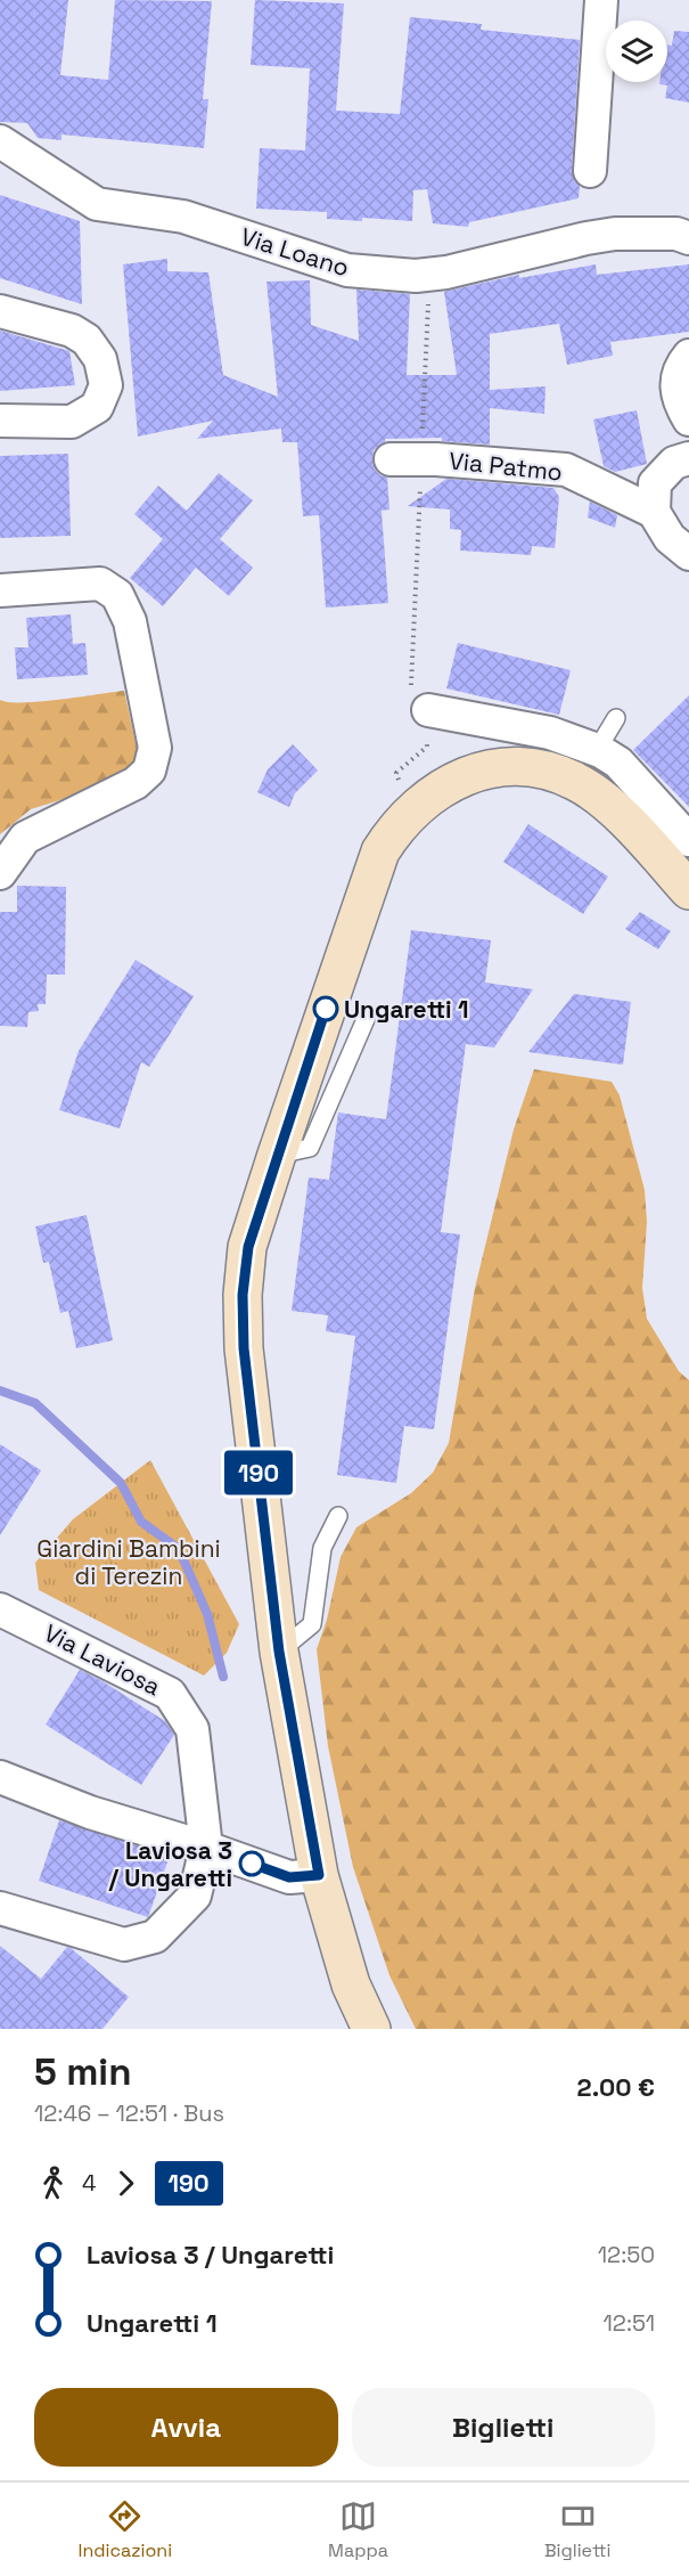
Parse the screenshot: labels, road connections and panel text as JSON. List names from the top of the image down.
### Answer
{
  "streets": {
    "street": ["Via Loano", "Via Patmo", "Via Laviosa"]
  },
  "parks": ["Giardini Bambini di Terezin"],
  "places": ["Ungaretti 1", "Laviosa 3 / Ungaretti"],
  "lines": ["bus line 190"],
  "page": {
    "on_map": "190",
    "heading": ["5 min", "12:46 – 12:51 · Bus", "2.00 €"],
    "legs": ["4", "190"],
    "list": [
      {
        "name": "Laviosa 3 / Ungaretti",
        "value": "12:50"
      },
      {
        "name": "Ungaretti 1",
        "value": "12:51"
      }
    ],
    "buttons": ["Avvia", "Biglietti"],
    "tabs": ["Indicazioni", "Mappa", "Biglietti"]
  }
}
